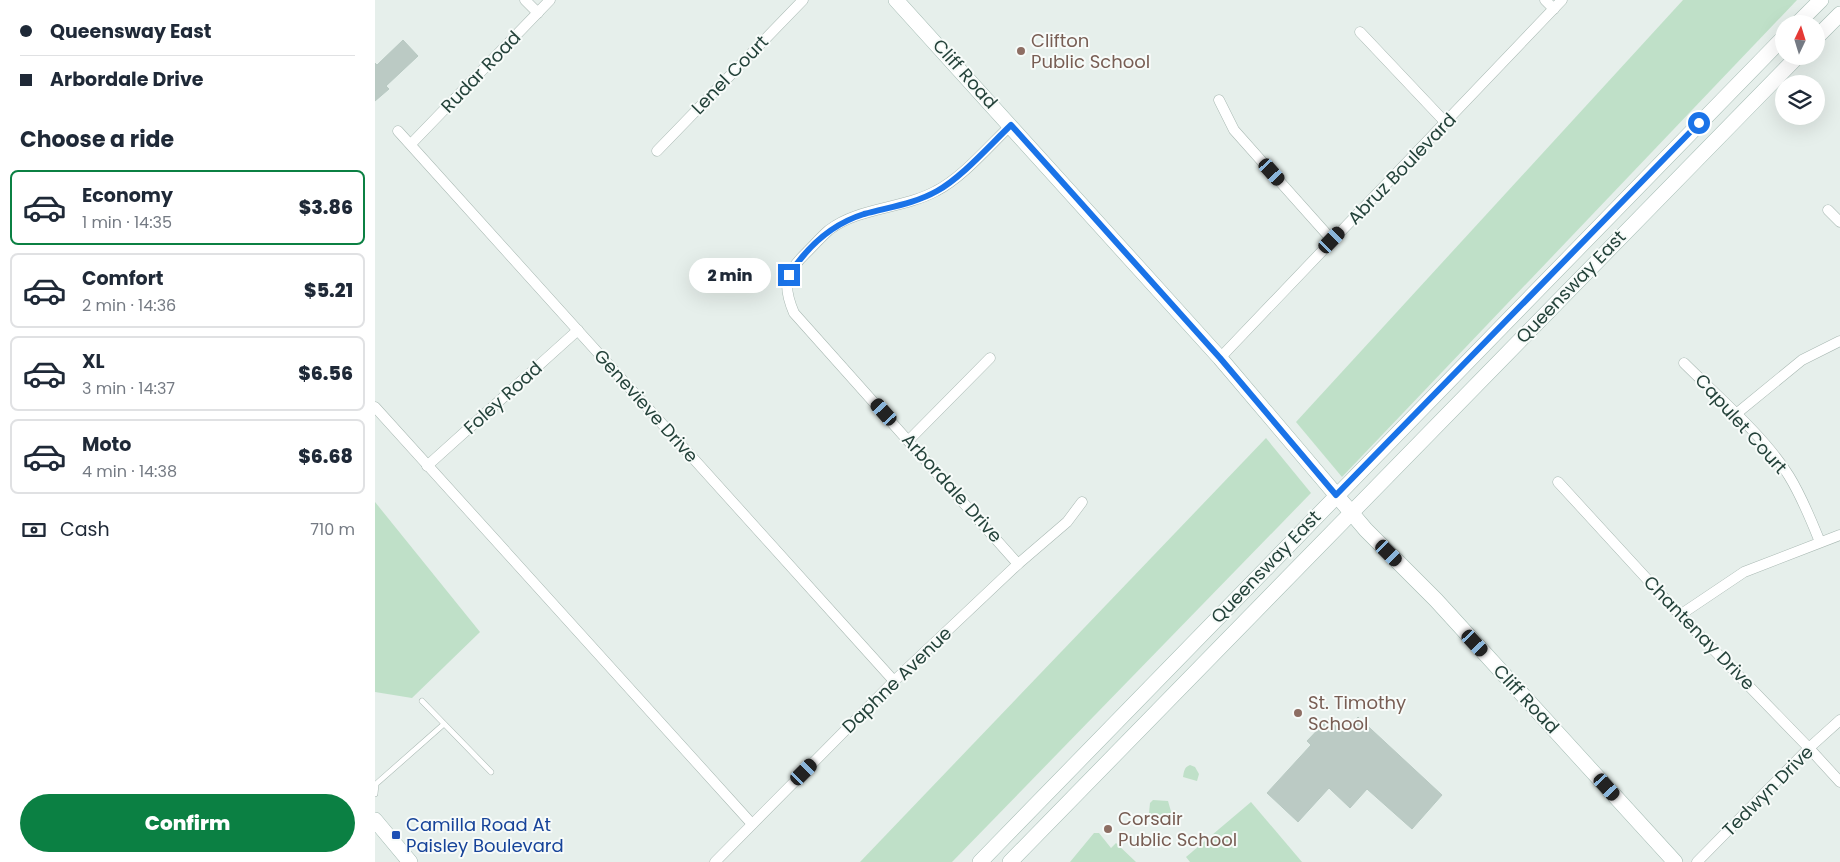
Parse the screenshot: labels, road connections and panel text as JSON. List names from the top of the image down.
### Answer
{
  "streets": {
    "main road": ["Cliff Road", "Queensway East"],
    "street": [
      "Rudar Road",
      "Lenel Court",
      "Abruz Boulevard",
      "Foley Road",
      "Genevieve Drive",
      "Capulet Court",
      "Arbordale Drive",
      "Chantenay Drive",
      "Daphne Avenue",
      "Tedwyn Drive"
    ]
  },
  "crossings": [
    ["Rudar Road", "Genevieve Drive"],
    ["Cliff Road", "Abruz Boulevard"],
    ["Cliff Road", "Queensway East"],
    ["Cliff Road", "Arbordale Drive"],
    ["Foley Road", "Genevieve Drive"],
    ["Genevieve Drive", "Daphne Avenue"],
    ["Arbordale Drive", "Daphne Avenue"],
    ["Chantenay Drive", "Tedwyn Drive"]
  ],
  "places": {
    "other": ["Clifton Public School", "St. Timothy School", "Corsair Public School"],
    "transit": ["Camilla Road At Paisley Boulevard"]
  },
  "north": "top",
  "page": {
    "banner": ["Queensway East", "Arbordale Drive"],
    "heading": "Choose a ride",
    "list": [
      {
        "name": "Economy",
        "note": "1 min · 14:35",
        "value": "$3.86"
      },
      {
        "name": "Comfort",
        "note": "2 min · 14:36",
        "value": "$5.21"
      },
      {
        "name": "XL",
        "note": "3 min · 14:37",
        "value": "$6.56"
      },
      {
        "name": "Moto",
        "note": "4 min · 14:38",
        "value": "$6.68"
      }
    ],
    "bubble": "2 min",
    "pay": ["Cash", "710 m"],
    "buttons": "Confirm"
  }
}
